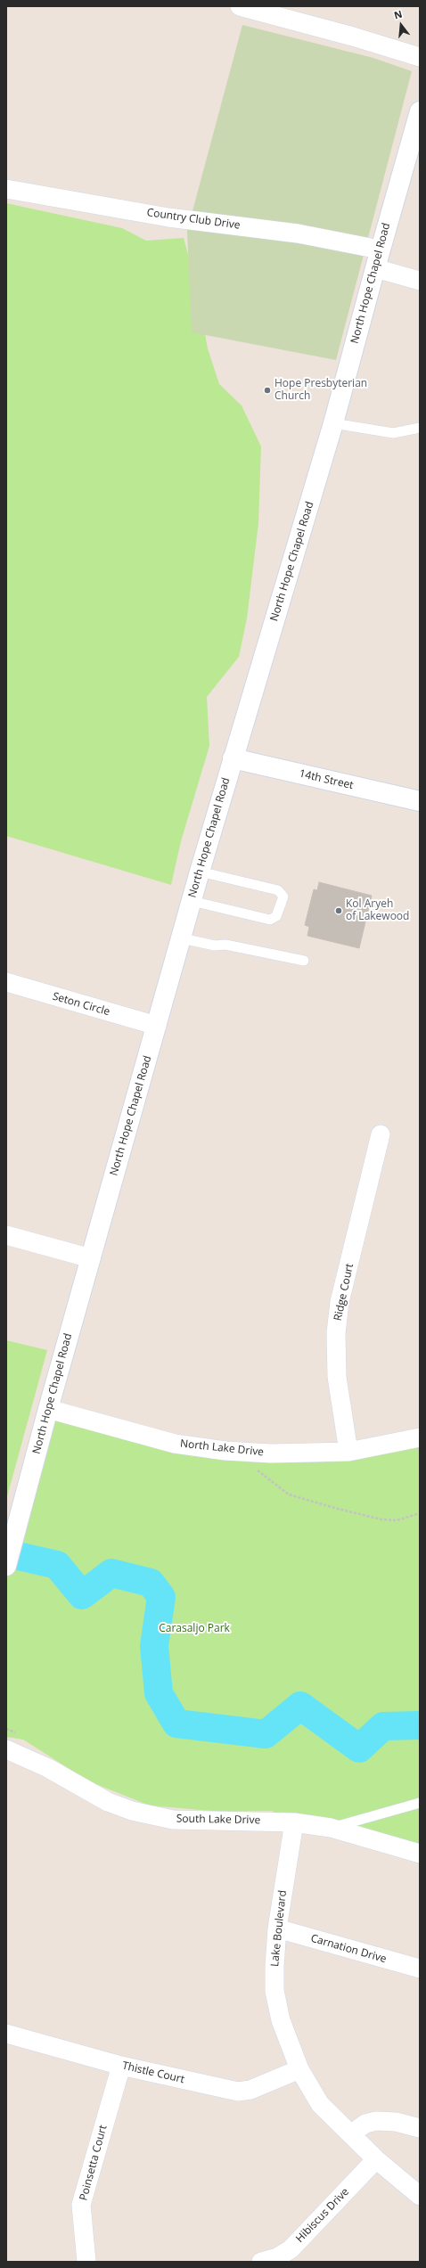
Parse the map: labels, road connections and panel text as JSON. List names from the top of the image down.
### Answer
{
  "streets": {
    "main road": ["North Hope Chapel Road", "14th Street"],
    "street": [
      "Country Club Drive",
      "Seton Circle",
      "Ridge Court",
      "North Lake Drive",
      "South Lake Drive",
      "Lake Boulevard",
      "Carnation Drive",
      "Thistle Court",
      "Poinsetta Court",
      "Hibiscus Drive"
    ]
  },
  "crossings": [
    ["Country Club Drive", "North Hope Chapel Road"],
    ["North Hope Chapel Road", "14th Street"],
    ["North Hope Chapel Road", "Seton Circle"],
    ["North Hope Chapel Road", "North Lake Drive"],
    ["Ridge Court", "North Lake Drive"],
    ["South Lake Drive", "Lake Boulevard"],
    ["Lake Boulevard", "Carnation Drive"],
    ["Lake Boulevard", "Thistle Court"],
    ["Lake Boulevard", "Hibiscus Drive"],
    ["Thistle Court", "Poinsetta Court"]
  ],
  "parks": ["Carasaljo Park"],
  "places": ["Hope Presbyterian Church", "Kol Aryeh of Lakewood"],
  "north": "top"
}
